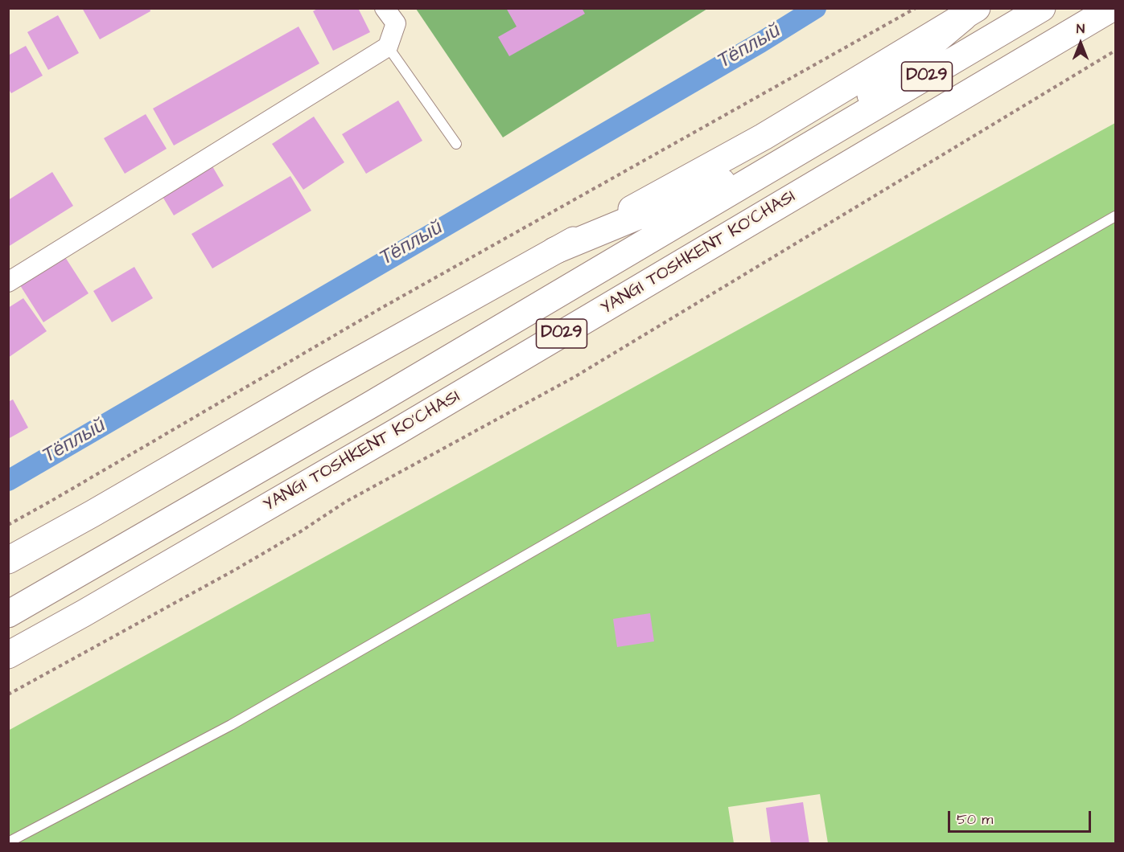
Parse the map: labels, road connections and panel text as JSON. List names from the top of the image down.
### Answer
{
  "streets": {
    "main road": ["D029", "YANGI TOSHKENT KO‘CHASI"]
  },
  "water": ["Тёплый"],
  "scale_bar": "50 m",
  "north": "top"
}
